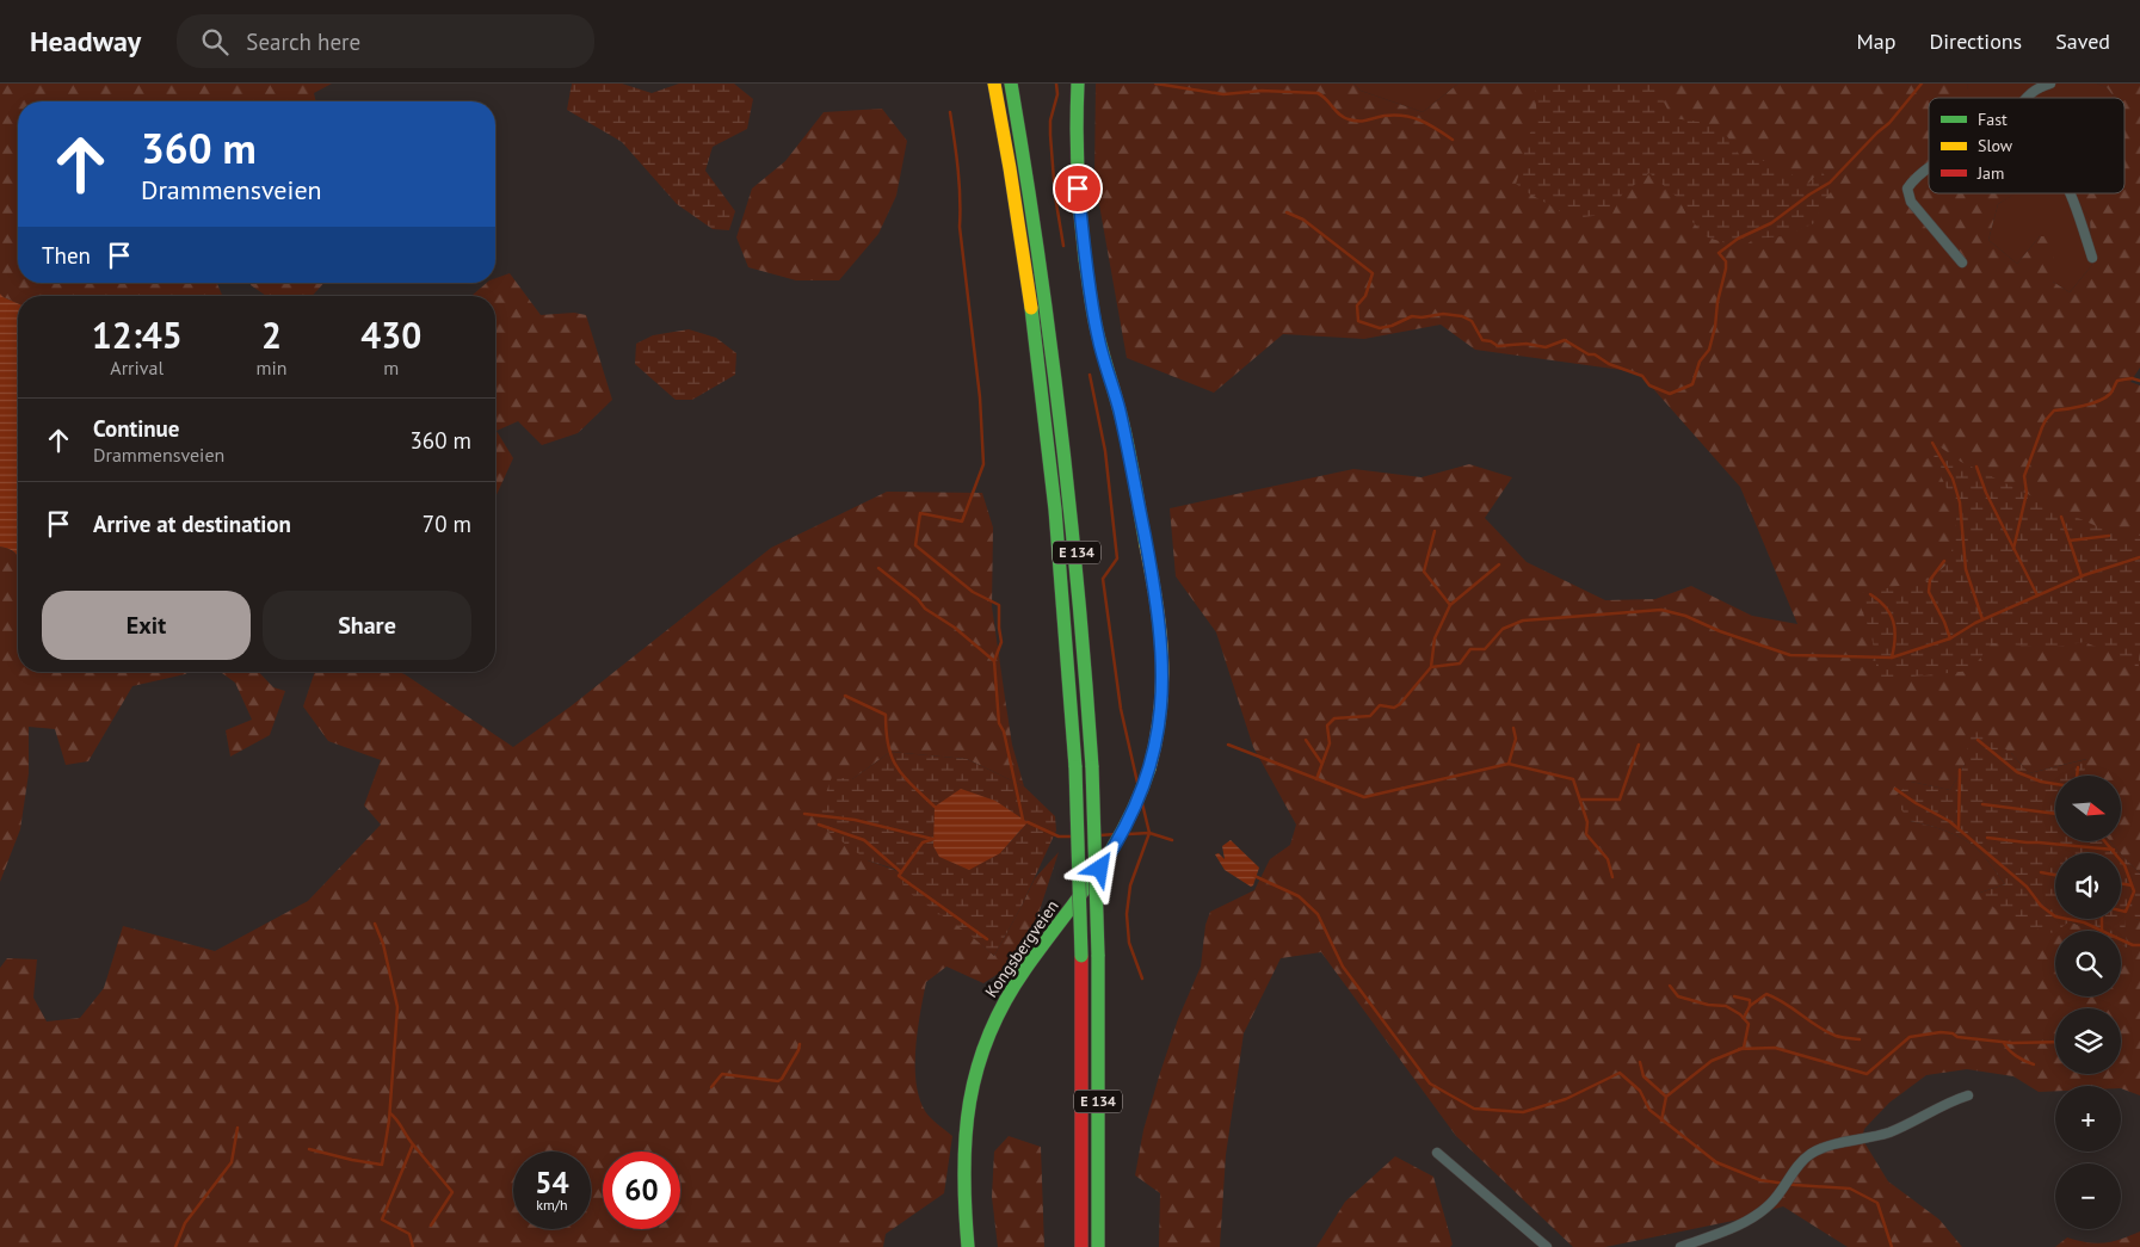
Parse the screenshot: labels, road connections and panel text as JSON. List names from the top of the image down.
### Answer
{
  "streets": {
    "main road": ["E 134", "Kongsbergveien"]
  },
  "legend": ["Fast", "Slow", "Jam"],
  "north": "right",
  "page": {
    "header": "Headway",
    "search": "Search here",
    "nav": ["Map", "Directions", "Saved"],
    "turn": ["360 m", "Drammensveien"],
    "then": "Then",
    "eta": [
      "12:45",
      "Arrival",
      "2",
      "min",
      "430",
      "m"
    ],
    "list": [
      {
        "name": "Continue",
        "note": "Drammensveien",
        "value": "360 m"
      },
      {
        "name": "Arrive at destination",
        "value": "70 m"
      }
    ],
    "buttons": ["Exit", "Share"],
    "map_buttons": ["+", "−"],
    "speed": "54 km/h",
    "limit": "60"
  }
}
